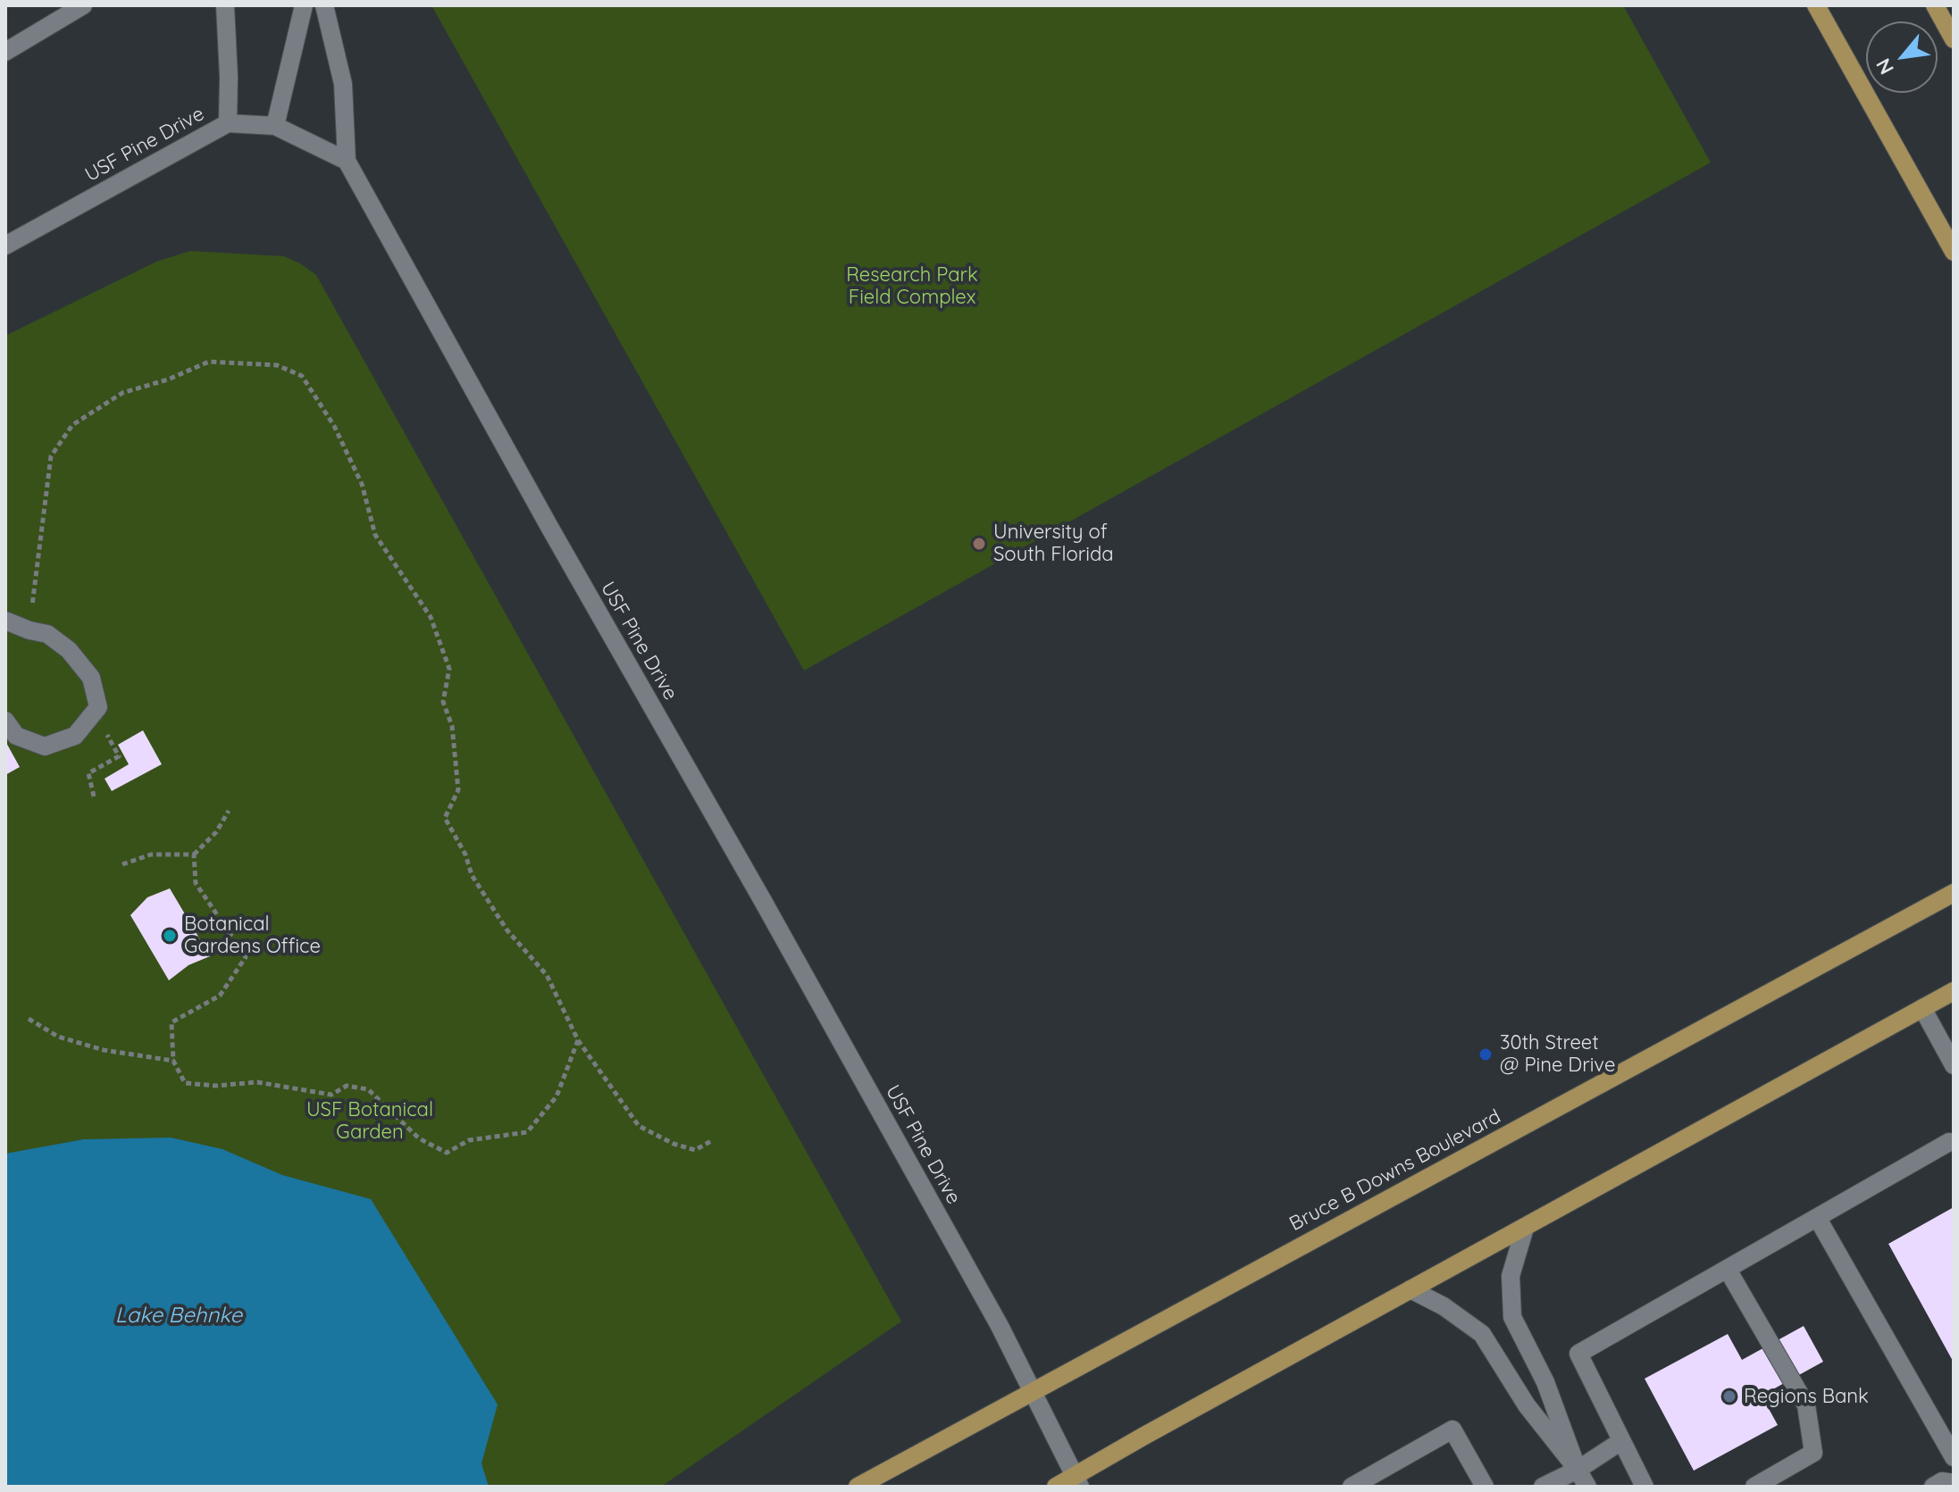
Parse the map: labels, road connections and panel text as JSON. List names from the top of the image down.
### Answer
{
  "streets": {
    "main road": ["Bruce B Downs Boulevard"],
    "street": ["USF Pine Drive"]
  },
  "crossings": [
    ["USF Pine Drive", "Bruce B Downs Boulevard"]
  ],
  "water": ["Lake Behnke"],
  "parks": ["Research Park Field Complex", "USF Botanical Garden"],
  "places": [
    "University of South Florida",
    "Botanical Gardens Office",
    "30th Street @ Pine Drive",
    "Regions Bank"
  ],
  "north": "bottom left"
}
